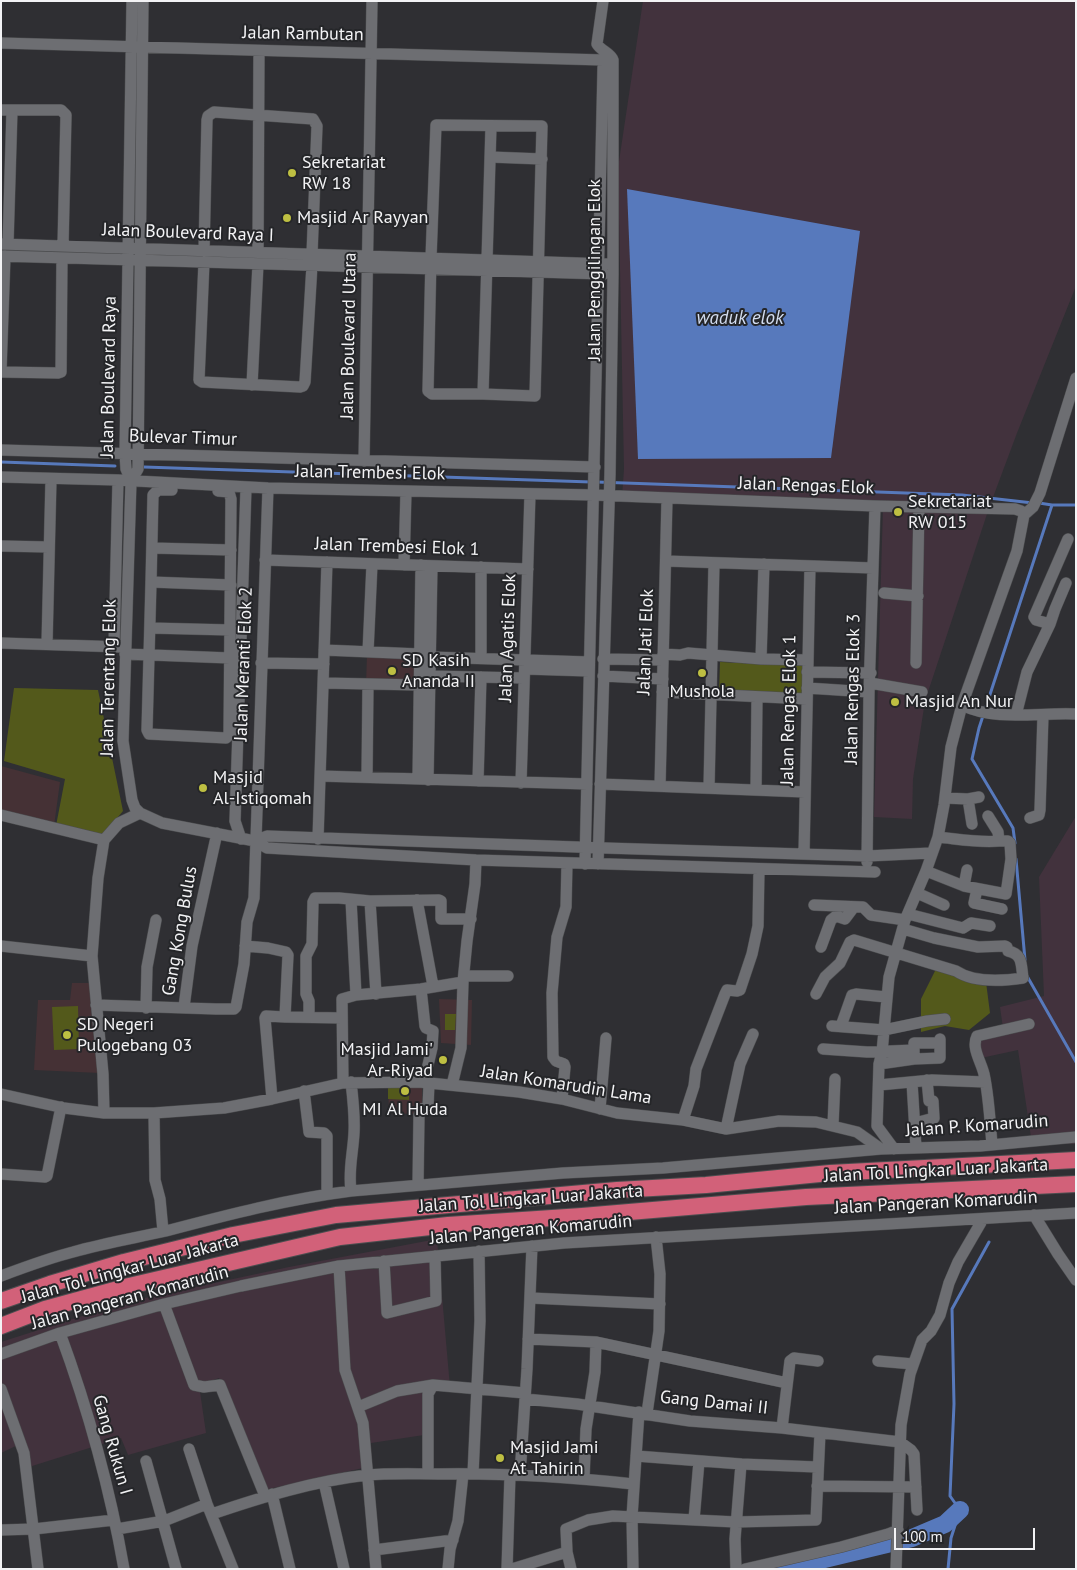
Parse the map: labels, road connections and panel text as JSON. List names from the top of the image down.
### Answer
{
  "streets": {
    "highway": ["Jalan Tol Lingkar Luar Jakarta"],
    "street": [
      "Jalan Rambutan",
      "Jalan Boulevard Raya I",
      "Jalan Penggilingan Elok",
      "Jalan Boulevard Utara",
      "Jalan Boulevard Raya",
      "Bulevar Timur",
      "Jalan Trembesi Elok",
      "Jalan Rengas Elok",
      "Jalan Trembesi Elok 1",
      "Jalan Agatis Elok",
      "Jalan Jati Elok",
      "Jalan Meranti Elok 2",
      "Jalan Terentang Elok",
      "Jalan Rengas Elok 3",
      "Jalan Rengas Elok 1",
      "Gang Kong Bulus",
      "Jalan Komarudin Lama",
      "Jalan P. Komarudin",
      "Jalan Pangeran Komarudin",
      "Gang Damai II",
      "Gang Rukun I"
    ]
  },
  "crossings": [
    ["Jalan Rambutan", "Jalan Penggilingan Elok"],
    ["Jalan Rambutan", "Jalan Boulevard Utara"],
    ["Jalan Rambutan", "Jalan Boulevard Raya"],
    ["Jalan Boulevard Raya I", "Jalan Penggilingan Elok"],
    ["Jalan Boulevard Raya I", "Jalan Boulevard Utara"],
    ["Jalan Boulevard Raya I", "Jalan Boulevard Raya"],
    ["Jalan Penggilingan Elok", "Bulevar Timur"],
    ["Jalan Penggilingan Elok", "Jalan Trembesi Elok"],
    ["Jalan Penggilingan Elok", "Jalan Rengas Elok"],
    ["Jalan Boulevard Utara", "Bulevar Timur"],
    ["Jalan Boulevard Raya", "Bulevar Timur"],
    ["Jalan Boulevard Raya", "Jalan Trembesi Elok"],
    ["Jalan Boulevard Raya", "Jalan Terentang Elok"],
    ["Jalan Trembesi Elok", "Jalan Rengas Elok"],
    ["Jalan Trembesi Elok", "Jalan Agatis Elok"],
    ["Jalan Trembesi Elok", "Jalan Meranti Elok 2"],
    ["Jalan Trembesi Elok", "Jalan Terentang Elok"],
    ["Jalan Rengas Elok", "Jalan Jati Elok"],
    ["Jalan Rengas Elok", "Jalan Rengas Elok 3"],
    ["Jalan Trembesi Elok 1", "Jalan Agatis Elok"],
    ["Jalan Trembesi Elok 1", "Jalan Meranti Elok 2"],
    ["Jalan Meranti Elok 2", "Gang Kong Bulus"],
    ["Jalan Komarudin Lama", "Jalan P. Komarudin"],
    ["Jalan Pangeran Komarudin", "Gang Rukun I"]
  ],
  "water": ["waduk elok"],
  "places": [
    "Sekretariat RW 18",
    "Masjid Ar Rayyan",
    "Sekretariat RW 015",
    "SD Kasih Ananda II",
    "Mushola",
    "Masjid An Nur",
    "Masjid Al-Istiqomah",
    "SD Negeri Pulogebang 03",
    "Masjid Jami' Ar-Riyad",
    "MI Al Huda",
    "Masjid Jami At Tahirin"
  ],
  "scale_bar": "100 m"
}
